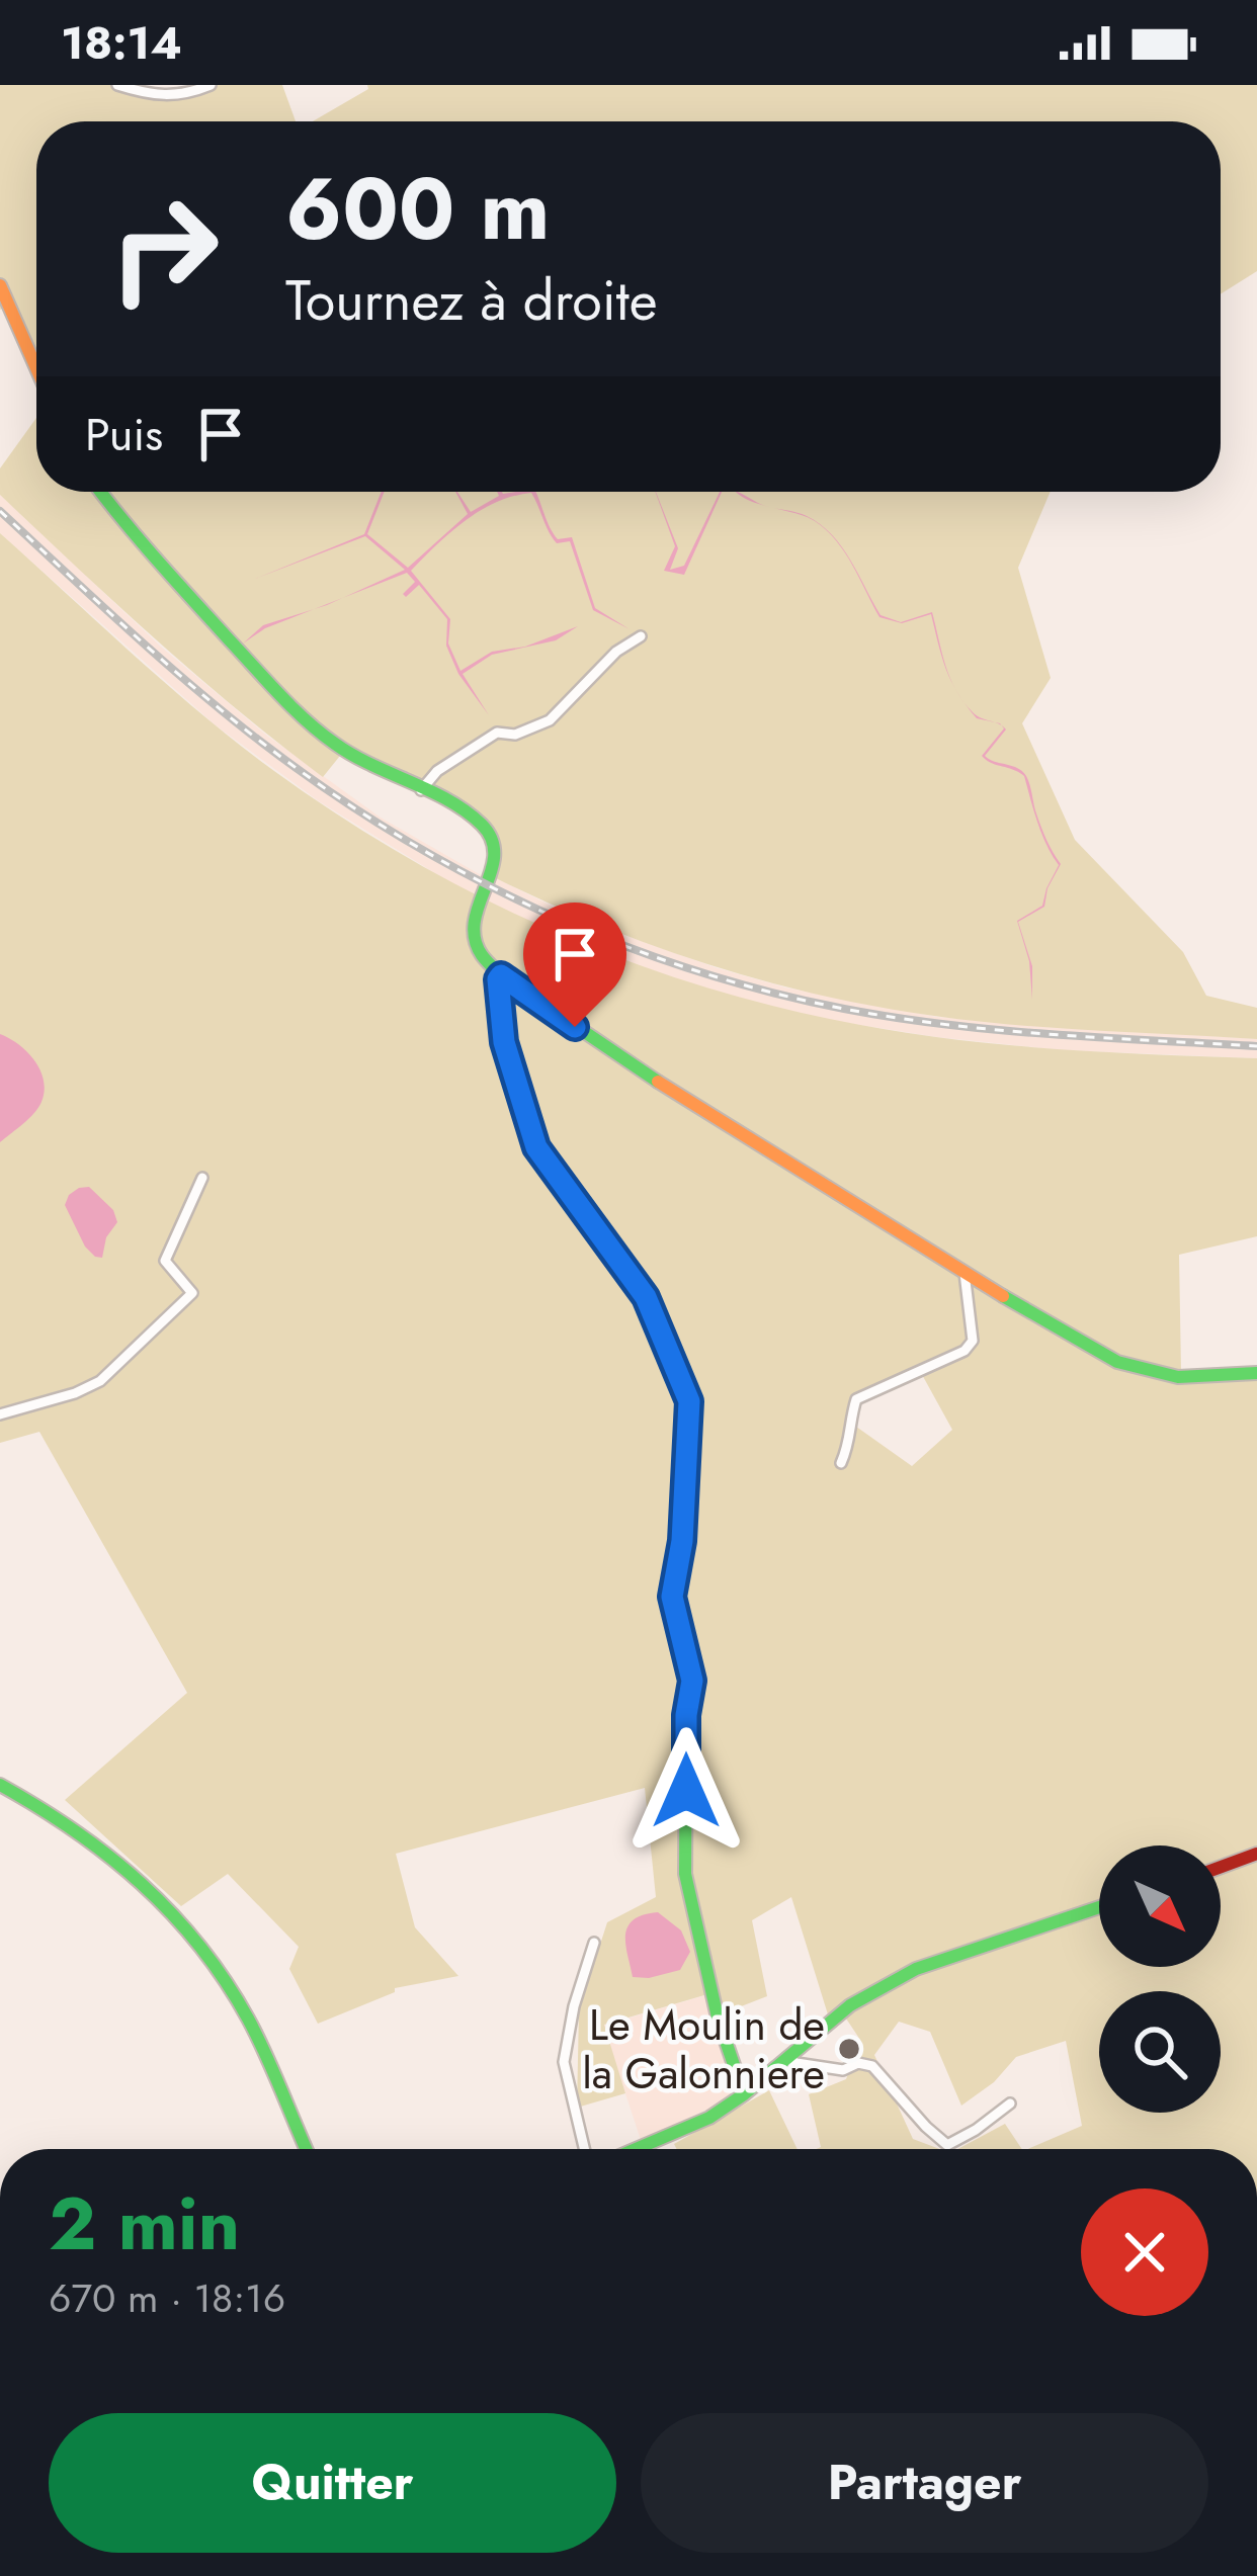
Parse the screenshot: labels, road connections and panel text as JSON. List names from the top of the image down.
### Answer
{
  "places": ["Le Moulin de la Galonniere"],
  "north": "bottom right",
  "page": {
    "status": "18:14",
    "turn": ["600 m", "Tournez à droite"],
    "then": "Puis",
    "heading": ["2 min", "670 m · 18:16"],
    "buttons": ["Quitter", "Partager"]
  }
}
